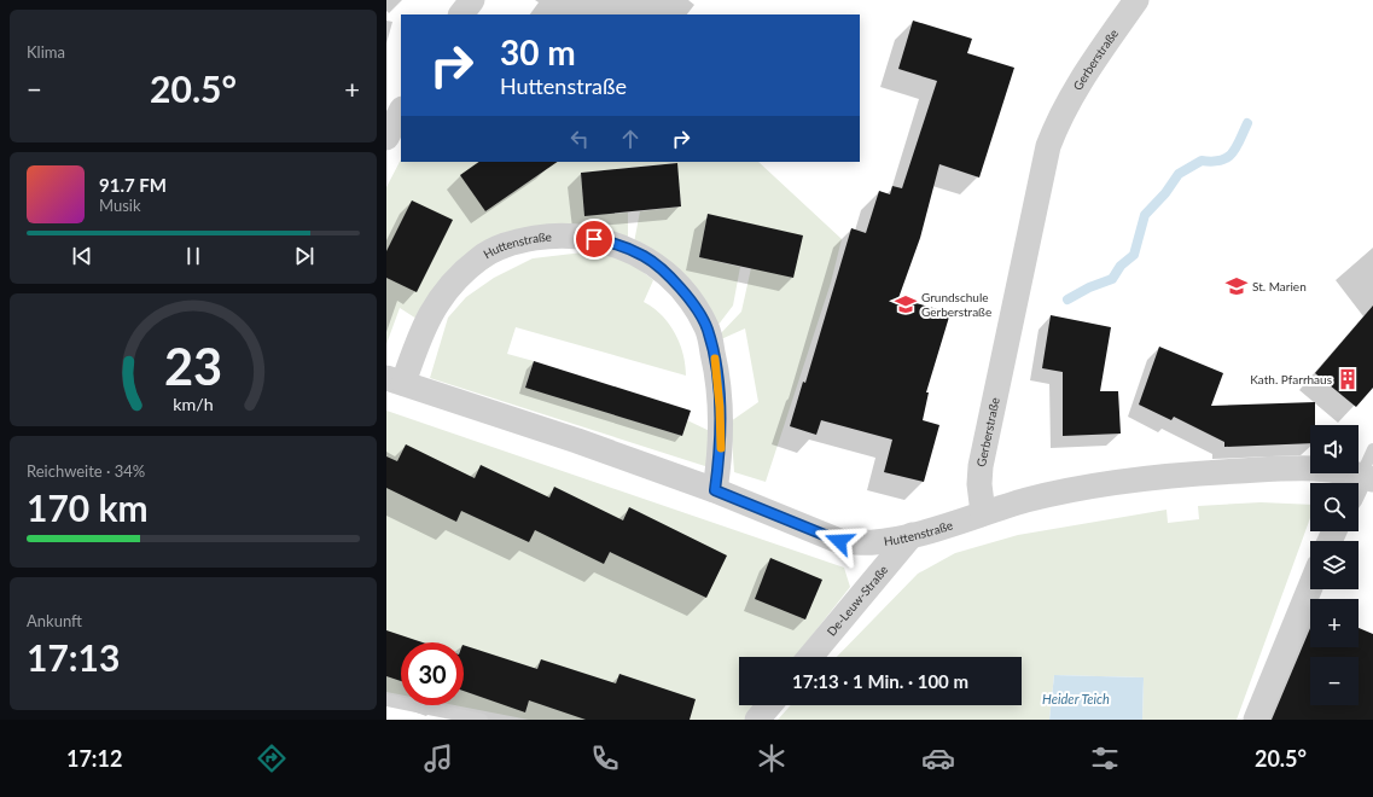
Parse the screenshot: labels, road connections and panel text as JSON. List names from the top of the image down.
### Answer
{
  "streets": {
    "street": ["Gerberstraße", "Huttenstraße", "De-Leuw-Straße"]
  },
  "crossings": [
    ["Gerberstraße", "Huttenstraße"],
    ["Huttenstraße", "De-Leuw-Straße"]
  ],
  "water": ["Heider Teich"],
  "places": {
    "school or university": ["St. Marien", "Grundschule Gerberstraße"],
    "building": ["Kath. Pfarrhaus"]
  },
  "page": {
    "tile": [
      "Klima",
      ["Reichweite · 34%", "170 km"],
      ["Ankunft", "17:13"]
    ],
    "turn": ["30 m", "Huttenstraße"],
    "heat": ["−", "20.5°", "+"],
    "song": ["91.7 FM", "Musik"],
    "map_buttons": ["+", "−"],
    "limit": "30",
    "trip": "17:13 · 1 Min. · 100 m",
    "tabs": ["17:12", "20.5°"],
    "gauge": ["23", "km/h"]
  }
}
